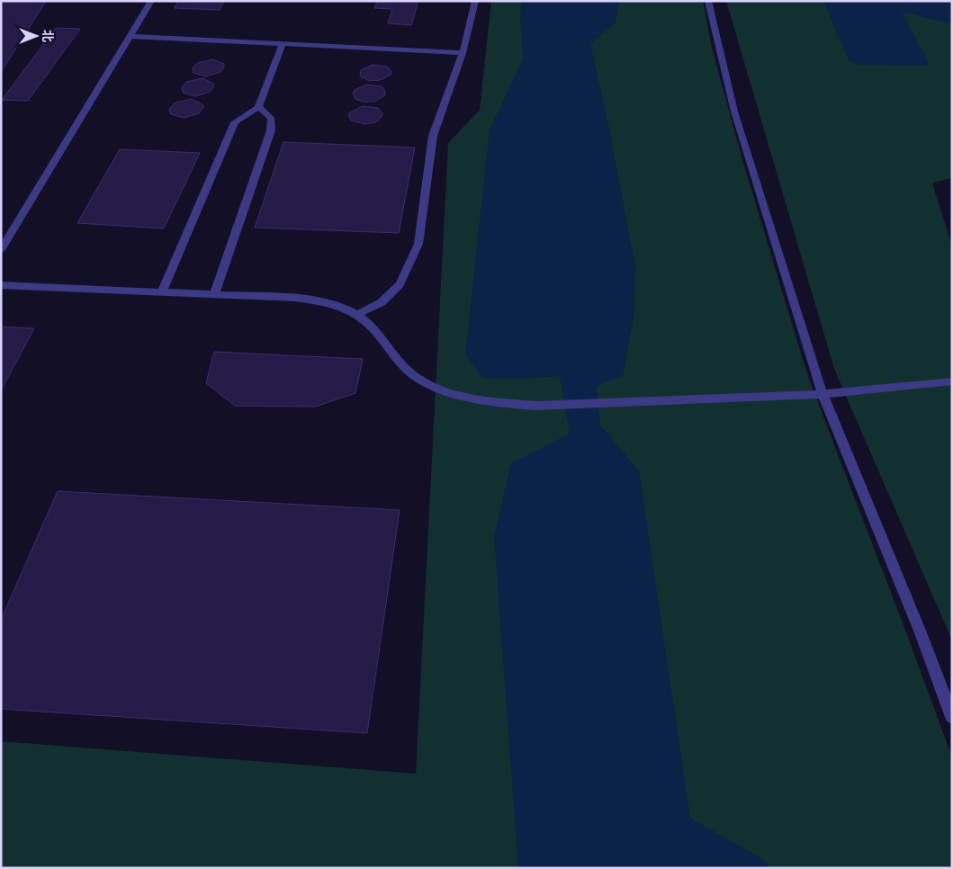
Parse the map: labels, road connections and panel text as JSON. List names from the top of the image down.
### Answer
{
  "north": "right"
}
